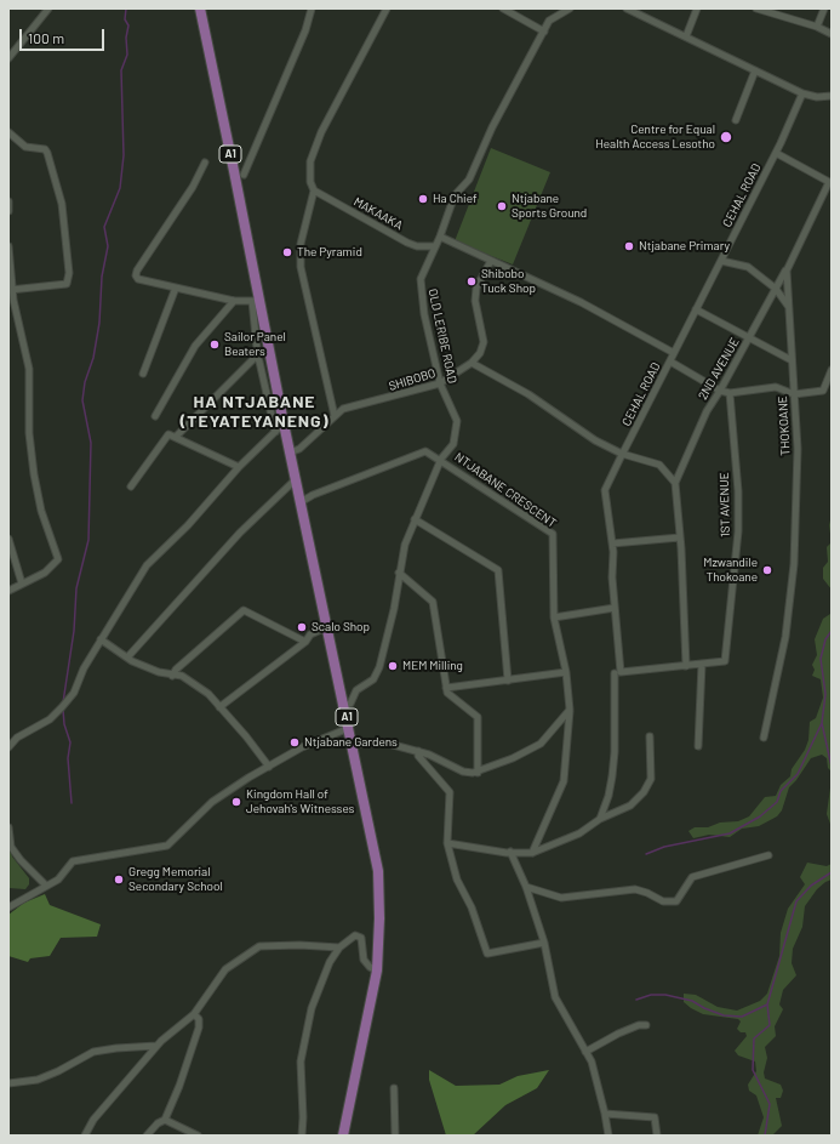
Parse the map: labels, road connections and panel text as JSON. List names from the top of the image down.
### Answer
{
  "streets": {
    "main road": ["A1"],
    "street": [
      "CEHAL ROAD",
      "MAKAAKA",
      "OLD LERIBE ROAD",
      "2ND AVENUE",
      "SHIBOBO",
      "THOKOANE",
      "NTJABANE CRESCENT",
      "1ST AVENUE"
    ]
  },
  "crossings": [
    ["A1", "OLD LERIBE ROAD"],
    ["A1", "SHIBOBO"],
    ["A1", "NTJABANE CRESCENT"],
    ["CEHAL ROAD", "OLD LERIBE ROAD"],
    ["CEHAL ROAD", "SHIBOBO"],
    ["CEHAL ROAD", "THOKOANE"],
    ["CEHAL ROAD", "1ST AVENUE"],
    ["MAKAAKA", "OLD LERIBE ROAD"],
    ["OLD LERIBE ROAD", "SHIBOBO"],
    ["OLD LERIBE ROAD", "NTJABANE CRESCENT"],
    ["2ND AVENUE", "THOKOANE"],
    ["2ND AVENUE", "1ST AVENUE"]
  ],
  "districts": ["HA NTJABANE (TEYATEYANENG)"],
  "places": [
    "Centre for Equal Health Access Lesotho",
    "Ha Chief",
    "Ntjabane Sports Ground",
    "Ntjabane Primary",
    "The Pyramid",
    "Shibobo Tuck Shop",
    "Sailor Panel Beaters",
    "Mzwandile Thokoane",
    "Scalo Shop",
    "MEM Milling",
    "Ntjabane Gardens",
    "Kingdom Hall of Jehovah's Witnesses",
    "Gregg Memorial Secondary School"
  ],
  "scale_bar": "100 m"
}
